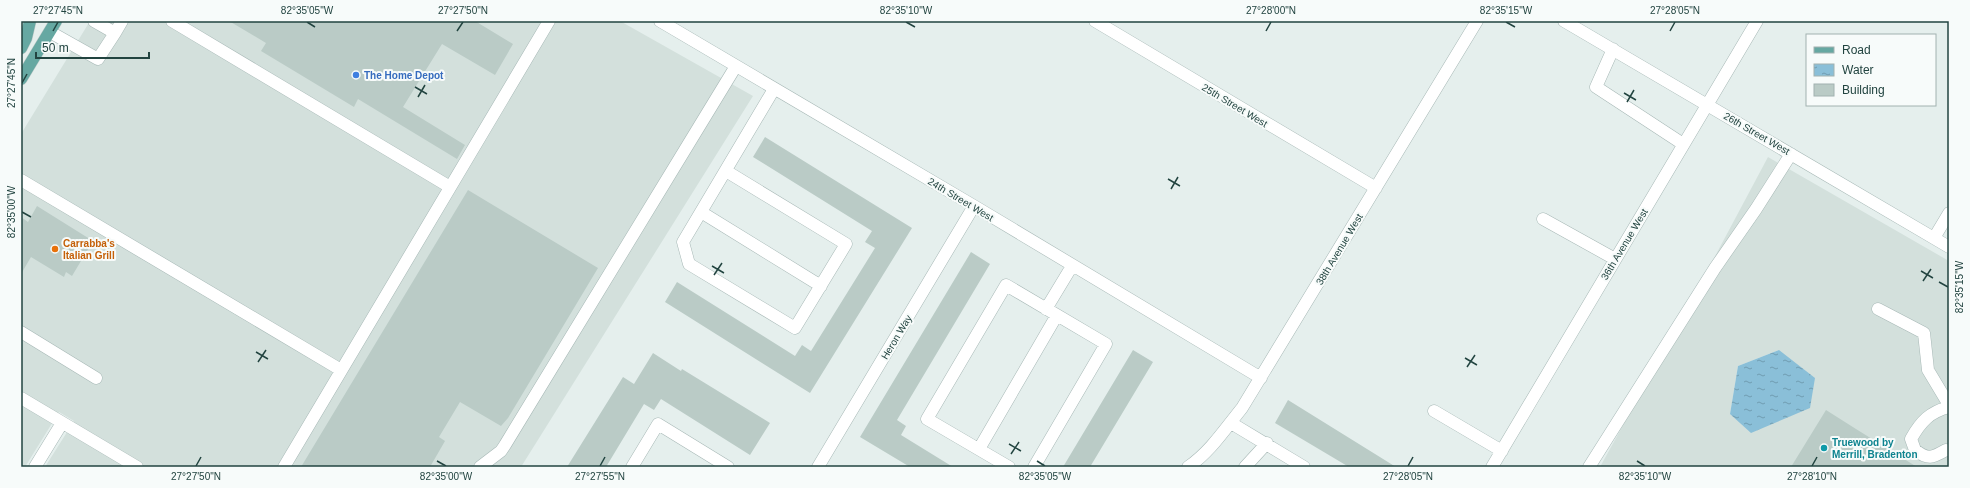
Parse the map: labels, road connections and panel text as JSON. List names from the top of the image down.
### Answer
{
  "streets": {
    "street": [
      "25th Street West",
      "26th Street West",
      "24th Street West",
      "36th Avenue West",
      "38th Avenue West",
      "Heron Way"
    ]
  },
  "crossings": [
    ["25th Street West", "38th Avenue West"],
    ["26th Street West", "36th Avenue West"],
    ["24th Street West", "38th Avenue West"],
    ["24th Street West", "Heron Way"]
  ],
  "places": ["The Home Depot", "Carrabba's Italian Grill", "Truewood by Merrill, Bradenton"],
  "legend": ["Road", "Water", "Building"],
  "scale_bar": "50 m",
  "coordinates": [
    "27°27'45\"N",
    "82°35'05\"W",
    "27°27'50\"N",
    "82°35'10\"W",
    "27°28'00\"N",
    "82°35'15\"W",
    "27°28'05\"N",
    "82°35'00\"W",
    "27°27'55\"N",
    "27°28'10\"N"
  ]
}
